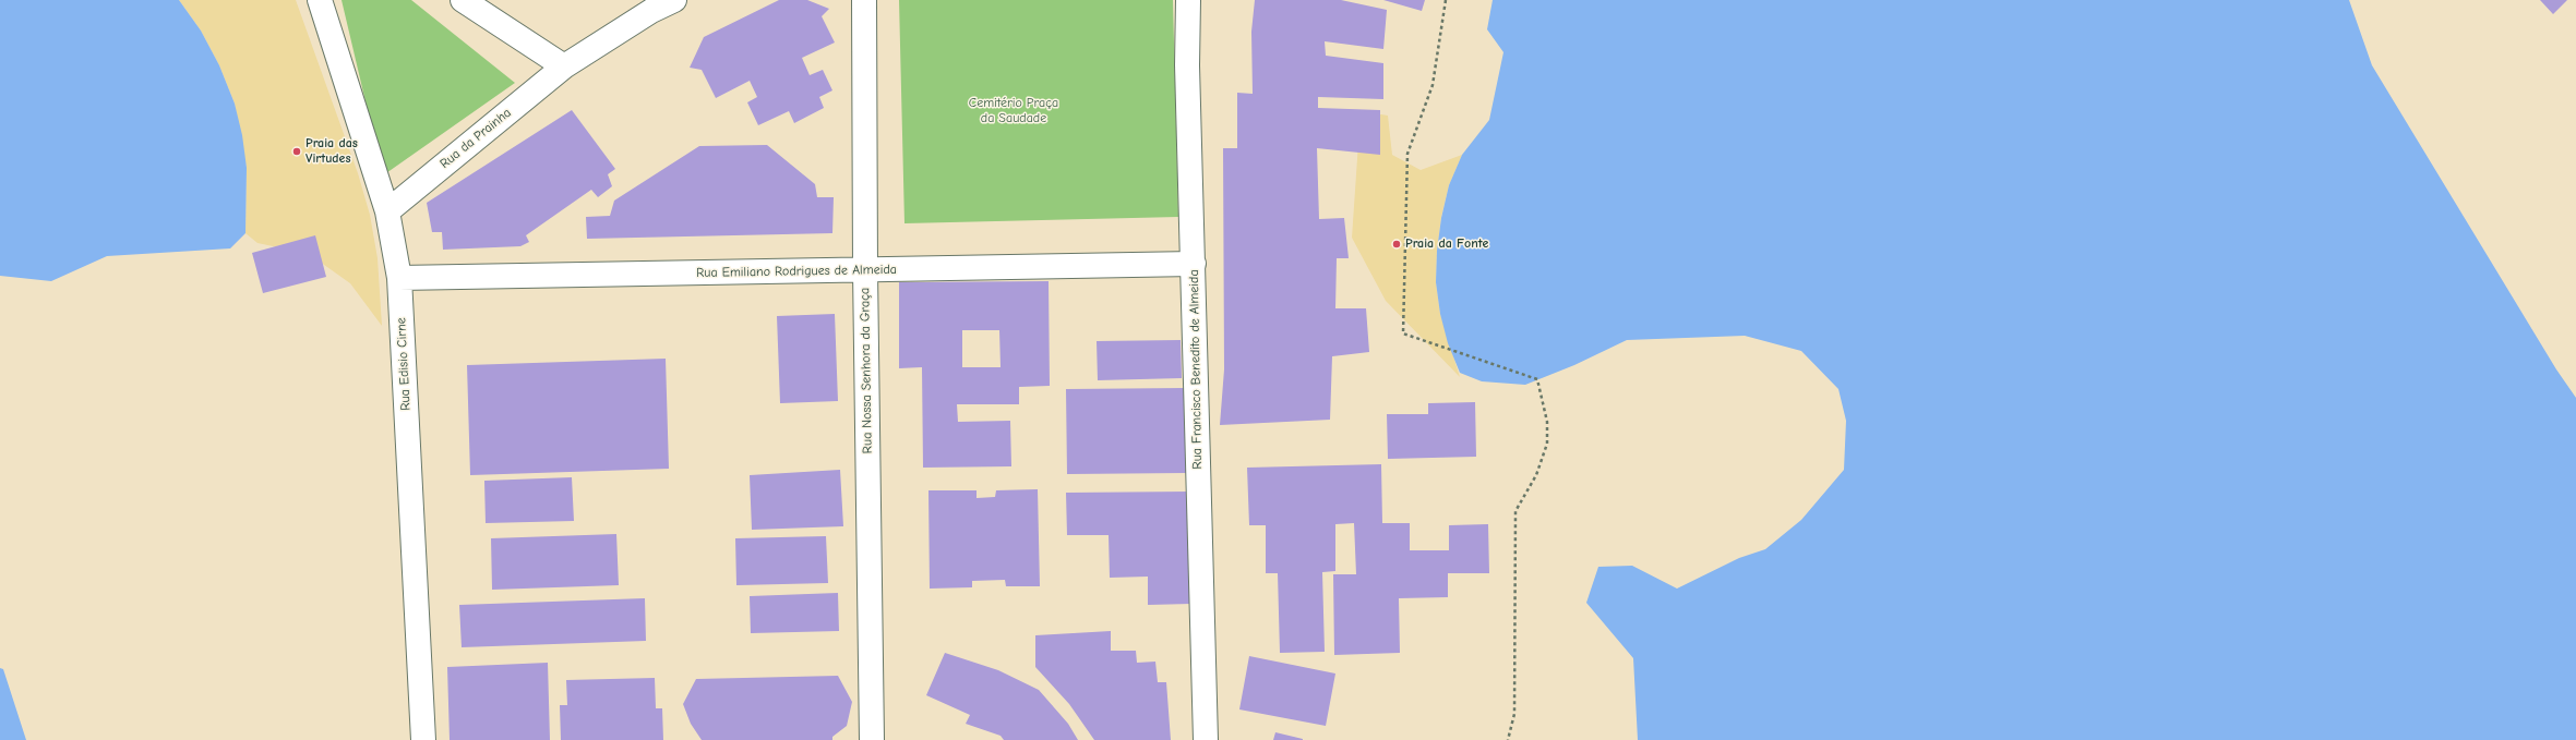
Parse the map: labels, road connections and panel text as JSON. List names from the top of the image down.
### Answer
{
  "streets": {
    "street": [
      "Rua da Prainha",
      "Rua Emiliano Rodrigues de Almeida",
      "Rua Edisio Cirne",
      "Rua Francisco Benedito de Almeida",
      "Rua Nossa Senhora da Graça"
    ]
  },
  "crossings": [
    ["Rua da Prainha", "Rua Edisio Cirne"],
    ["Rua Emiliano Rodrigues de Almeida", "Rua Edisio Cirne"],
    ["Rua Emiliano Rodrigues de Almeida", "Rua Francisco Benedito de Almeida"],
    ["Rua Emiliano Rodrigues de Almeida", "Rua Nossa Senhora da Graça"]
  ],
  "parks": ["Cemitério Praça da Saudade"],
  "places": ["Praia das Virtudes", "Praia da Fonte"]
}
